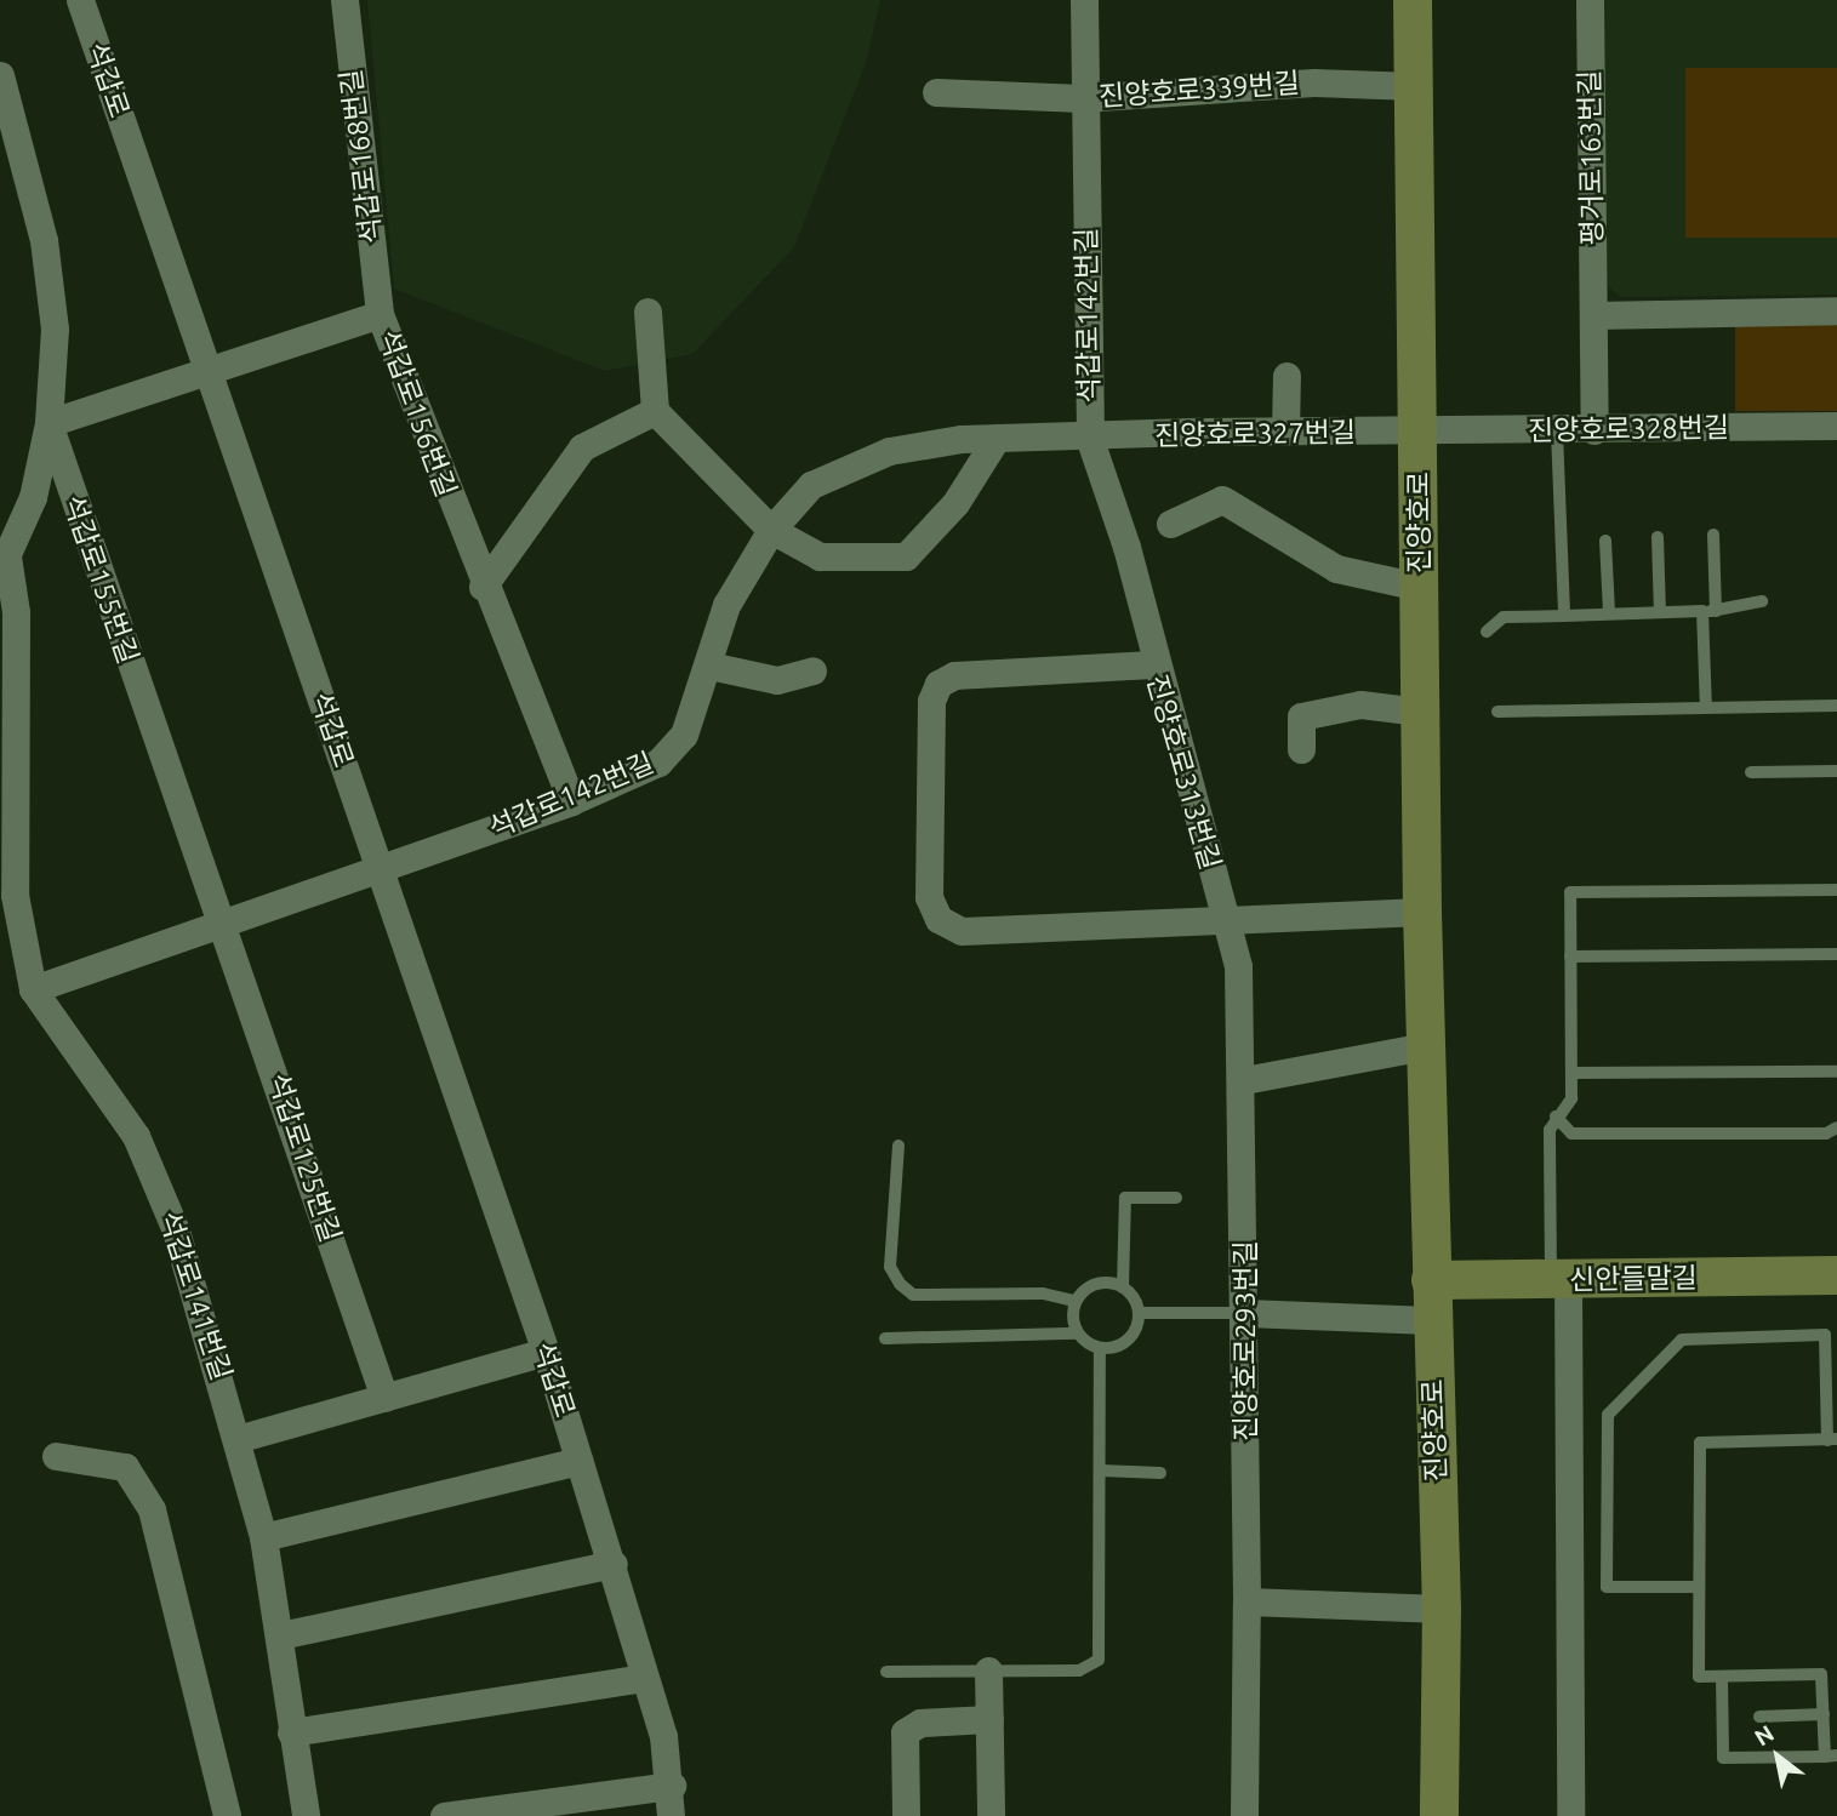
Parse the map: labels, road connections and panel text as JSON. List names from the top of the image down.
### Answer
{
  "streets": {
    "street": [
      "석갑로",
      "진양호로339번길",
      "석갑로168번길",
      "평거로163번길",
      "석갑로142번길",
      "석갑로156번길",
      "진양호로328번길",
      "진양호로327번길",
      "진양호로",
      "석갑로155번길",
      "진양호로313번길",
      "석갑로125번길",
      "신안들말길",
      "석갑로141번길",
      "진양호로293번길"
    ]
  },
  "crossings": [
    ["석갑로", "석갑로142번길"],
    ["석갑로", "석갑로156번길"],
    ["진양호로339번길", "석갑로142번길"],
    ["진양호로339번길", "진양호로"],
    ["석갑로168번길", "석갑로156번길"],
    ["평거로163번길", "진양호로328번길"],
    ["석갑로142번길", "석갑로156번길"],
    ["석갑로142번길", "진양호로327번길"],
    ["석갑로142번길", "진양호로313번길"],
    ["진양호로328번길", "진양호로327번길"],
    ["진양호로328번길", "진양호로"],
    ["진양호로327번길", "진양호로"],
    ["진양호로327번길", "진양호로313번길"],
    ["진양호로", "신안들말길"],
    ["석갑로155번길", "석갑로125번길"],
    ["진양호로313번길", "진양호로293번길"]
  ],
  "north": "top left"
}
